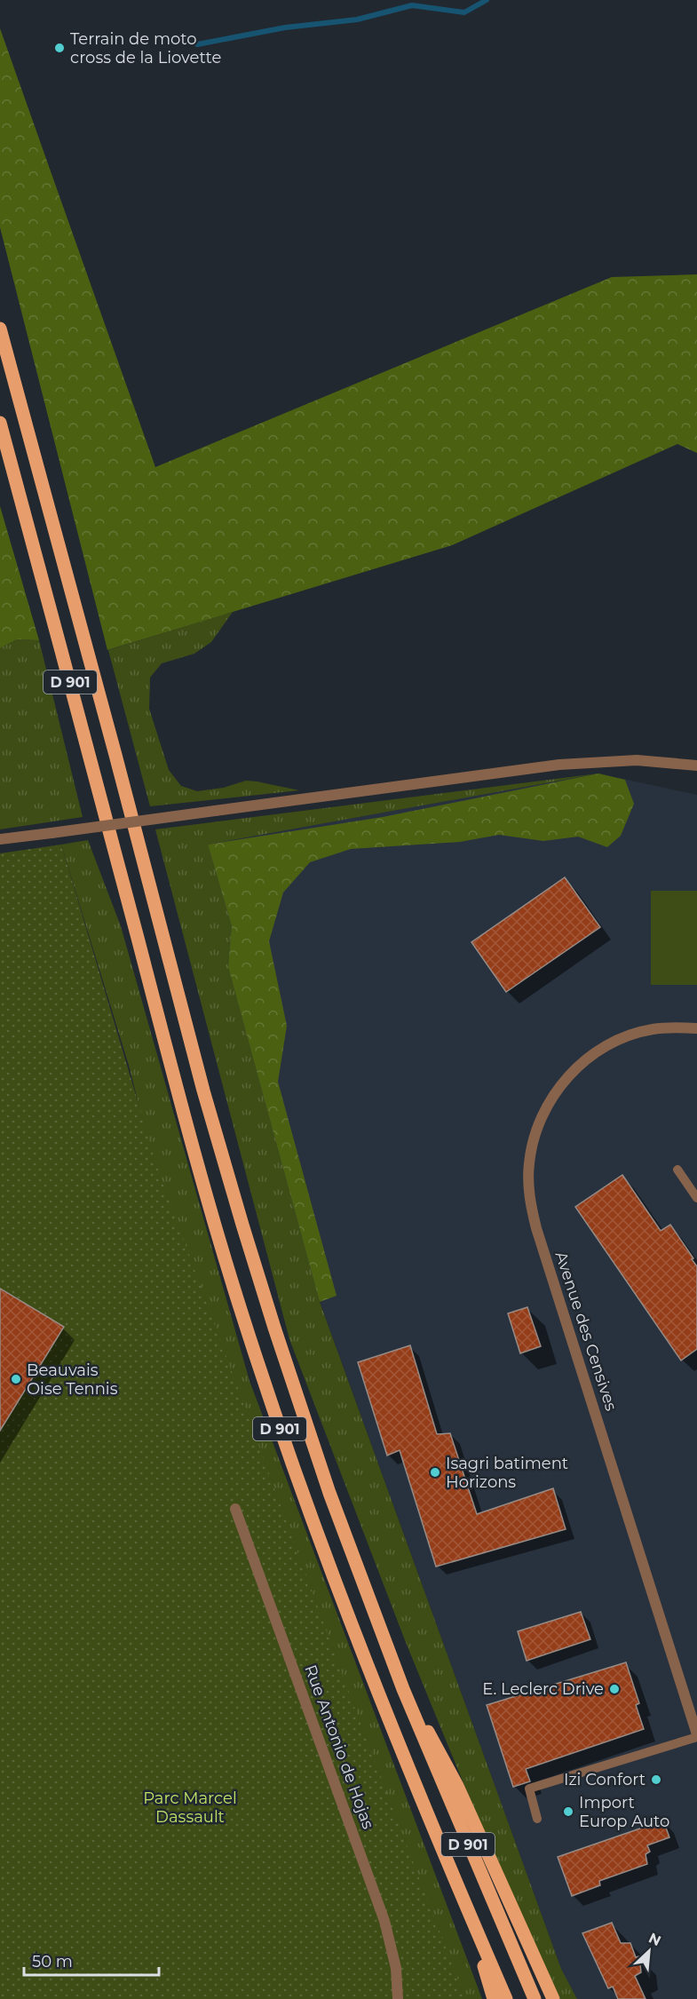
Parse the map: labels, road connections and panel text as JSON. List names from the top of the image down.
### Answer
{
  "streets": {
    "main road": ["D 901"],
    "street": ["Avenue des Censives", "Rue Antonio de Hojas"]
  },
  "parks": ["Parc Marcel Dassault"],
  "places": [
    "Terrain de moto cross de la Liovette",
    "Beauvais Oise Tennis",
    "Isagri batiment Horizons",
    "E. Leclerc Drive",
    "Izi Confort",
    "Import Europ Auto"
  ],
  "scale_bar": "50 m",
  "north": "top right"
}
